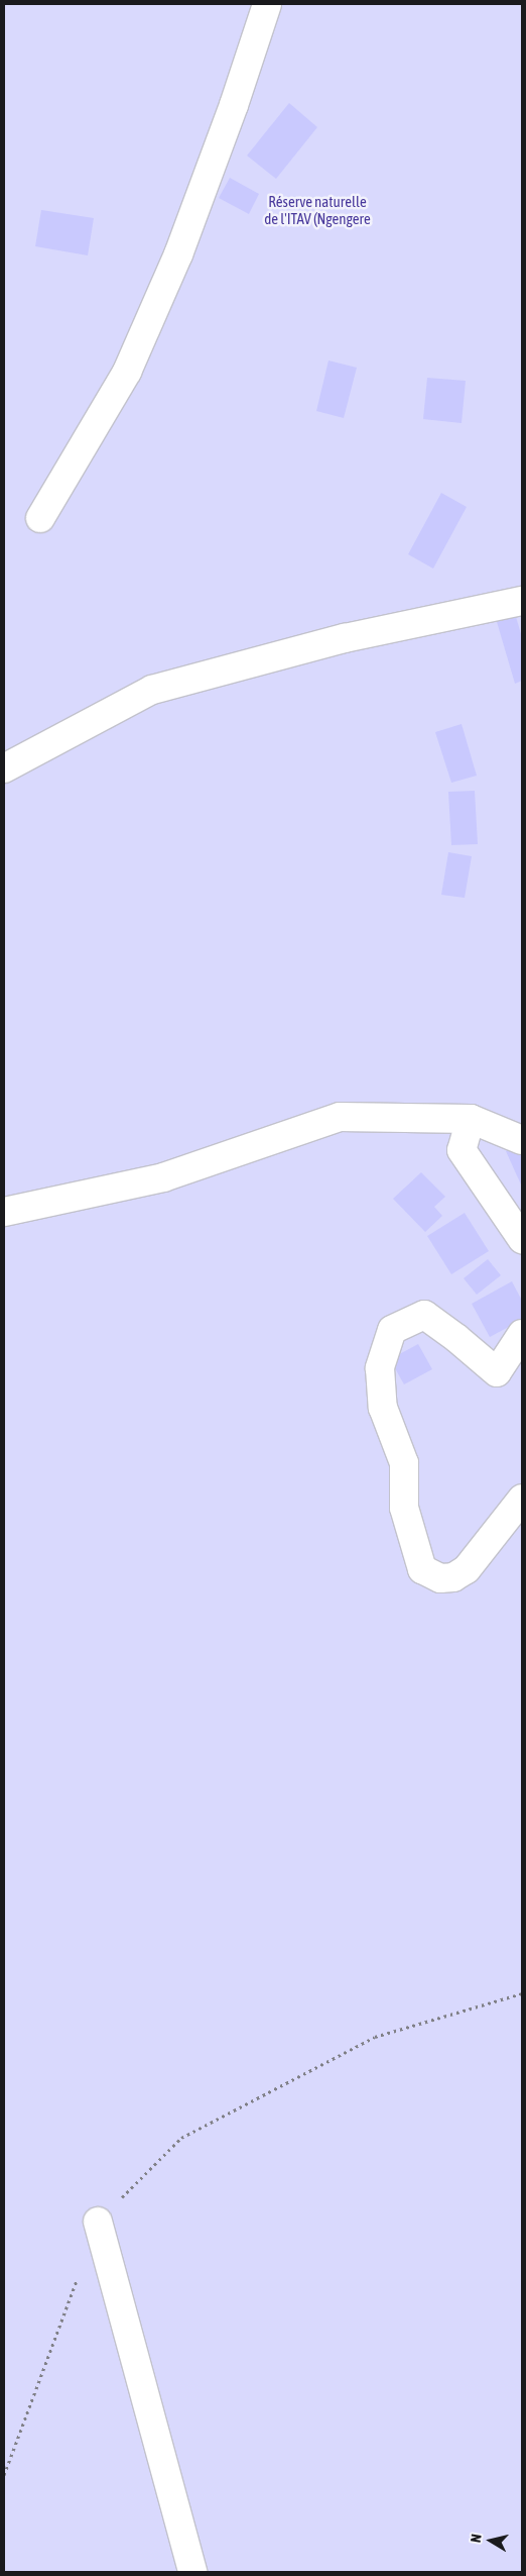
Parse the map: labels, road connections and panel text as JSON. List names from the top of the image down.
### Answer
{
  "parks": ["Réserve naturelle de l'ITAV (Ngengere"],
  "north": "left"
}
